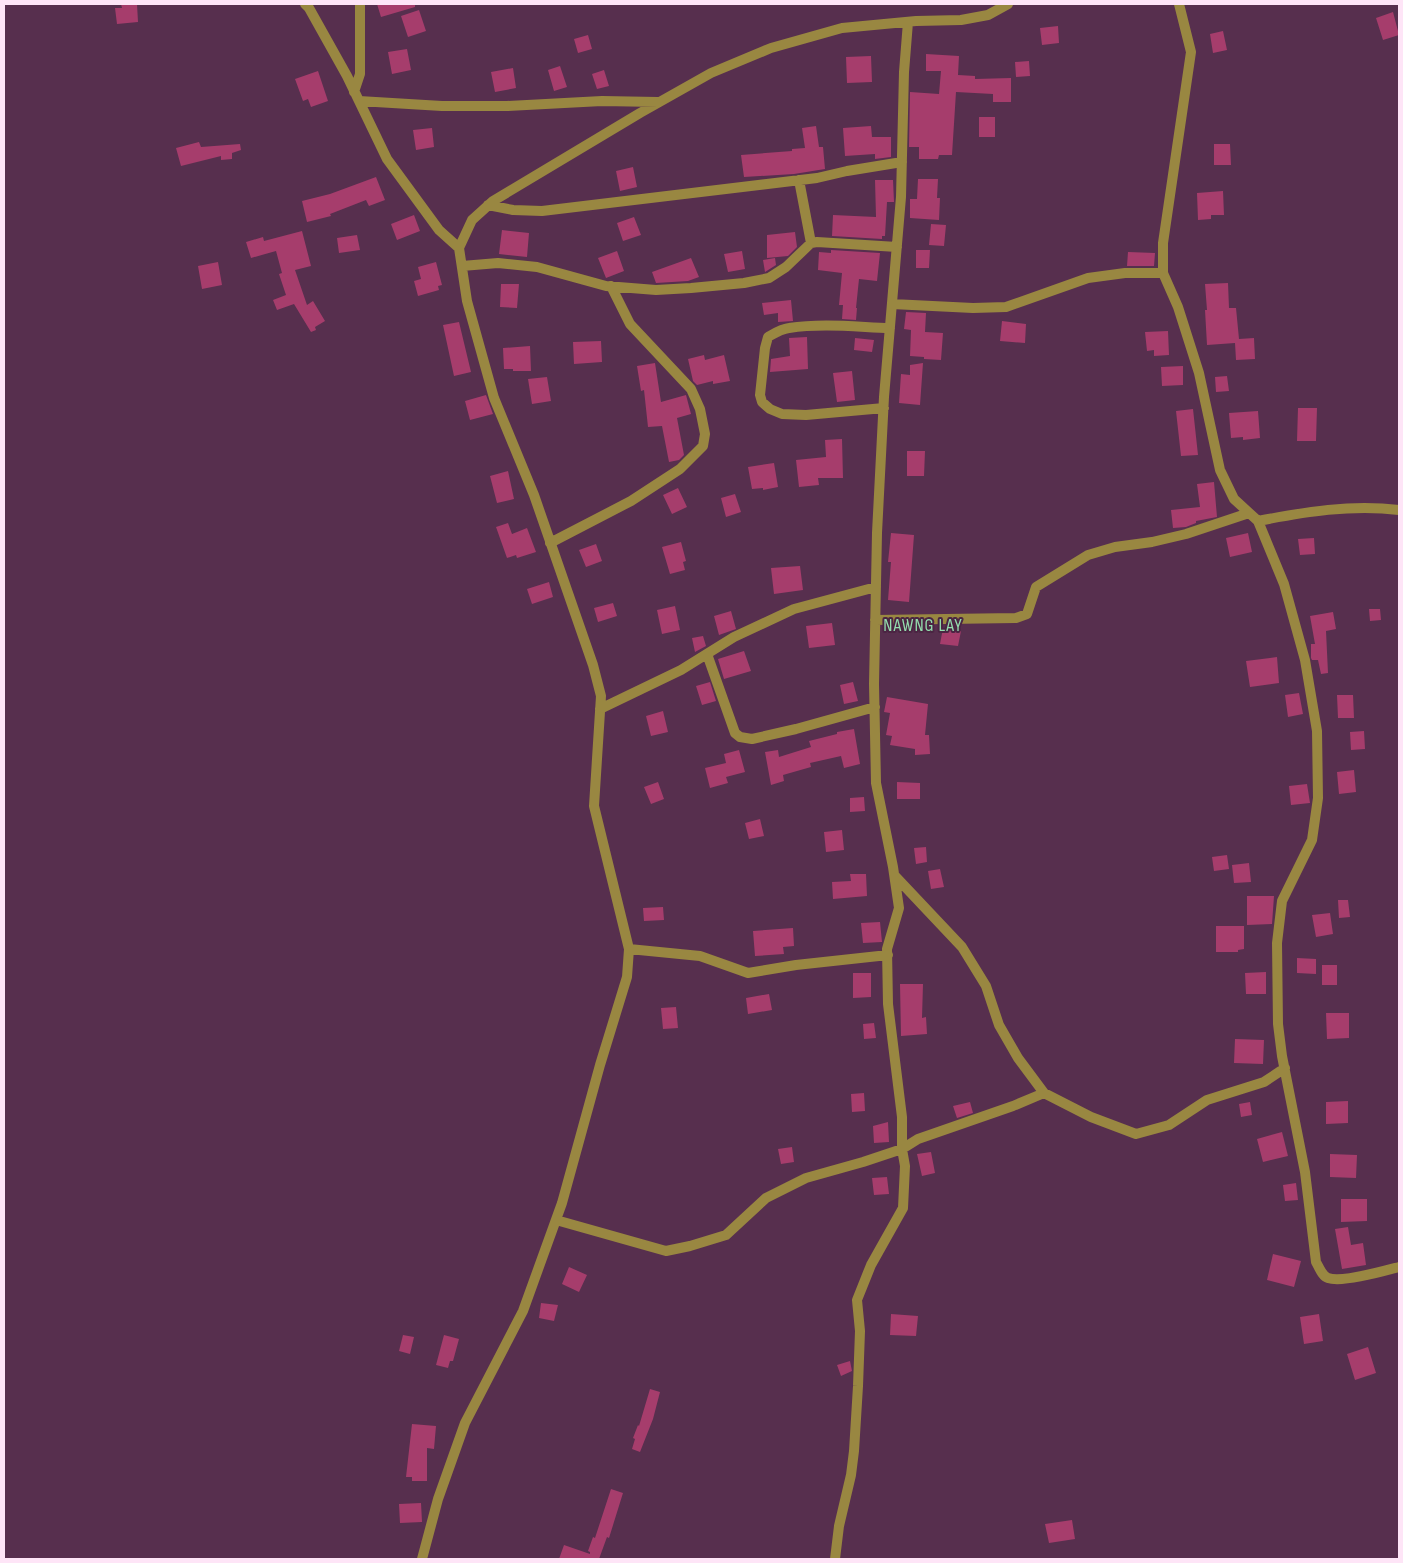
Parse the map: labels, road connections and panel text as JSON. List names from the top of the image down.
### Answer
{
  "districts": ["NAWNG LAY"]
}
